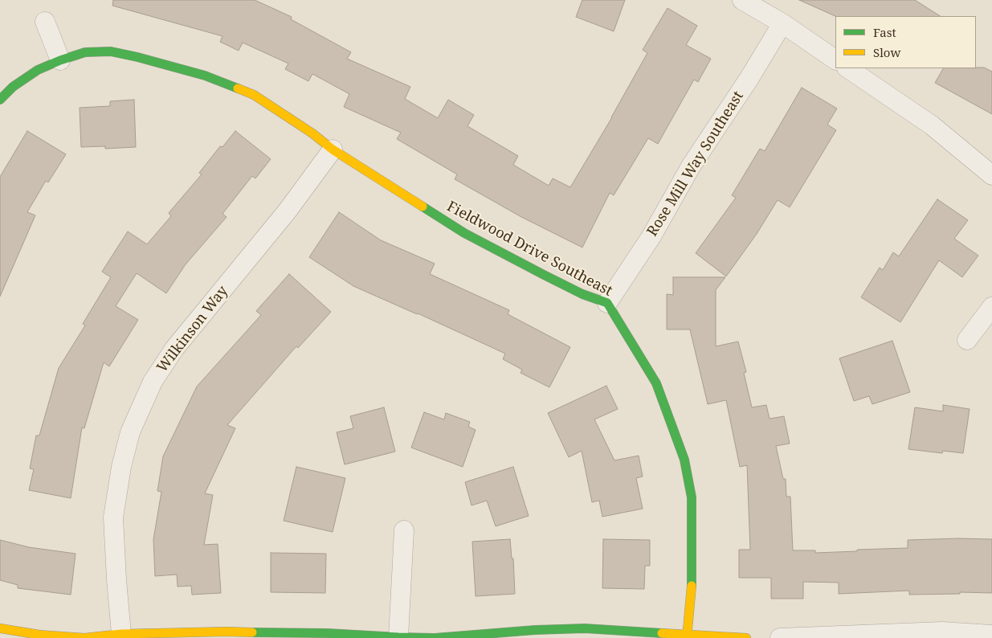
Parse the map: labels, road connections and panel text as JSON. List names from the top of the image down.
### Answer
{
  "streets": {
    "street": ["Rose Mill Way Southeast", "Fieldwood Drive Southeast", "Wilkinson Way"]
  },
  "crossings": [
    ["Rose Mill Way Southeast", "Fieldwood Drive Southeast"],
    ["Fieldwood Drive Southeast", "Wilkinson Way"]
  ],
  "legend": ["Fast", "Slow"]
}
